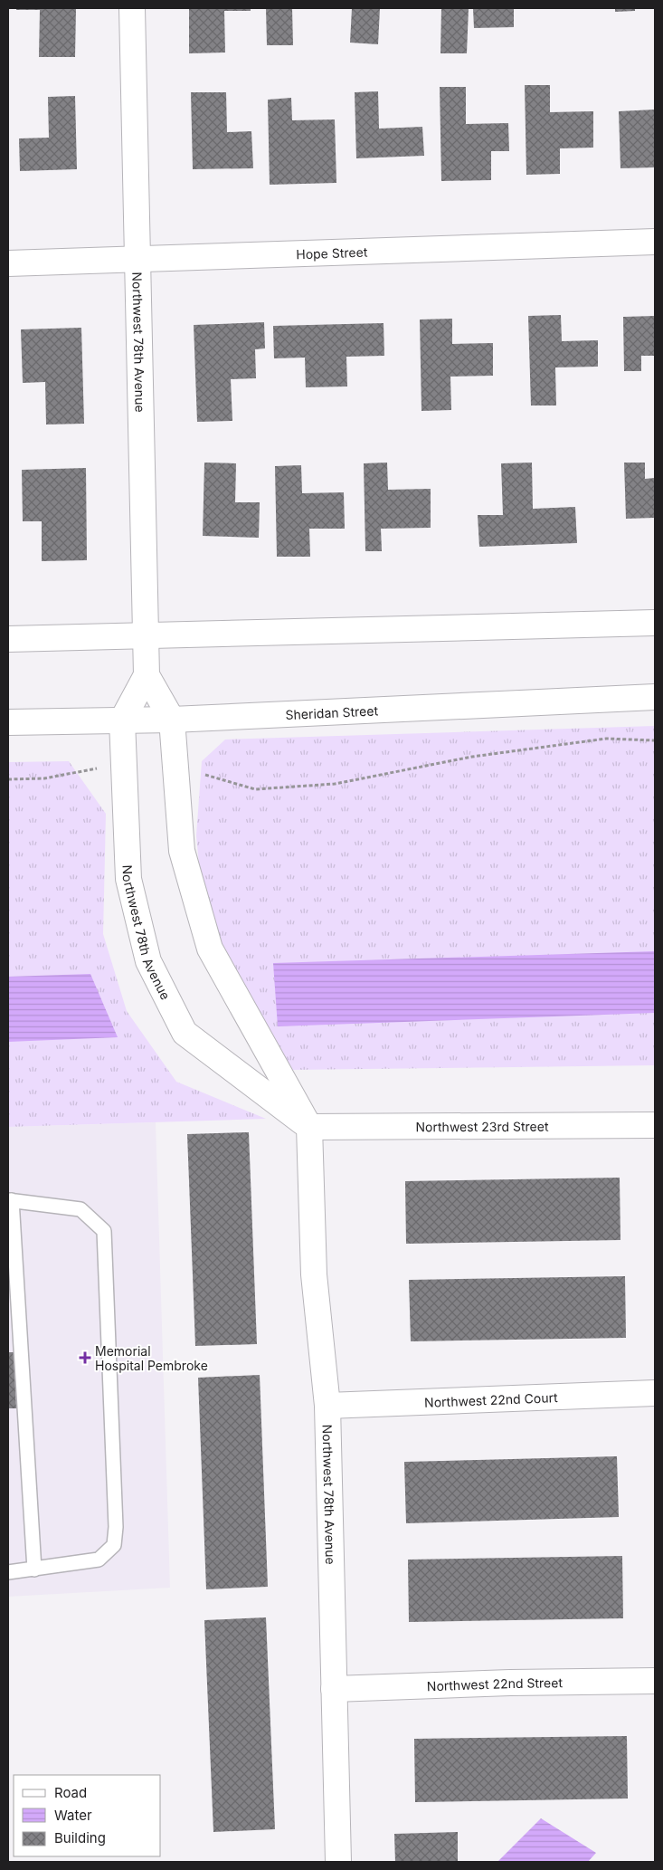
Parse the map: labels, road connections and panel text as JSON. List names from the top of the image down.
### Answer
{
  "streets": {
    "street": [
      "Hope Street",
      "Northwest 78th Avenue",
      "Sheridan Street",
      "Northwest 23rd Street",
      "Northwest 22nd Court",
      "Northwest 22nd Street"
    ]
  },
  "crossings": [
    ["Hope Street", "Northwest 78th Avenue"],
    ["Northwest 78th Avenue", "Sheridan Street"],
    ["Northwest 78th Avenue", "Northwest 23rd Street"],
    ["Northwest 78th Avenue", "Northwest 22nd Court"],
    ["Northwest 78th Avenue", "Northwest 22nd Street"]
  ],
  "places": {
    "health": ["Memorial Hospital Pembroke"]
  },
  "legend": ["Road", "Water", "Building"]
}
